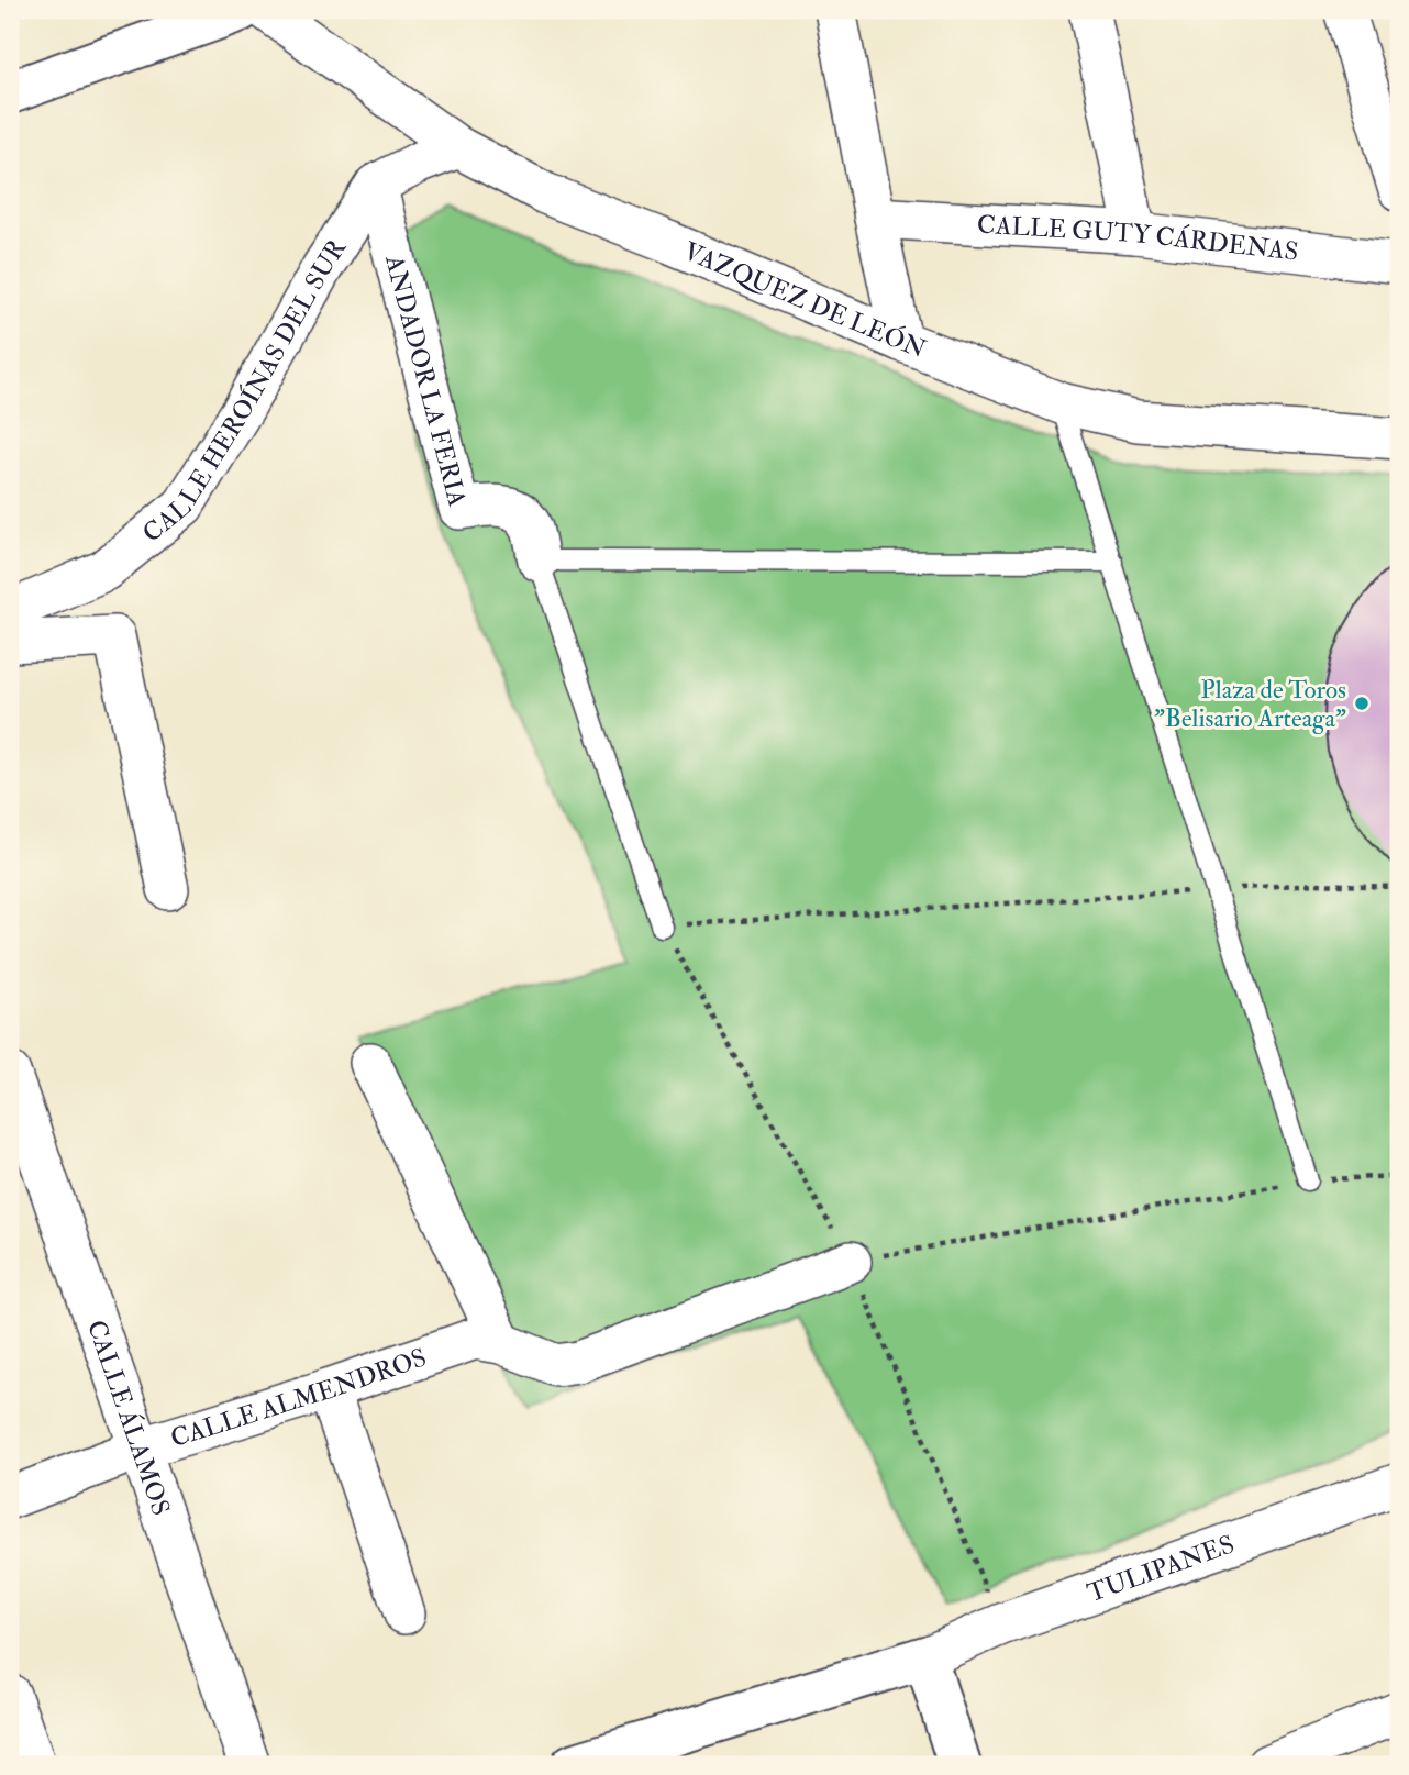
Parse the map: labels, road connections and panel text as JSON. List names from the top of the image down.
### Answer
{
  "streets": {
    "street": [
      "CALLE GUTY CÁRDENAS",
      "VAZQUEZ DE LEÓN",
      "ANDADOR LA FERIA",
      "CALLE HEROÍNAS DEL SUR",
      "CALLE ALMENDROS",
      "CALLE ÁLAMOS",
      "TULIPANES"
    ]
  },
  "crossings": [
    ["VAZQUEZ DE LEÓN", "CALLE HEROÍNAS DEL SUR"],
    ["ANDADOR LA FERIA", "CALLE HEROÍNAS DEL SUR"],
    ["CALLE ALMENDROS", "CALLE ÁLAMOS"]
  ],
  "places": ["Plaza de Toros \"Belisario Arteaga\""]
}
